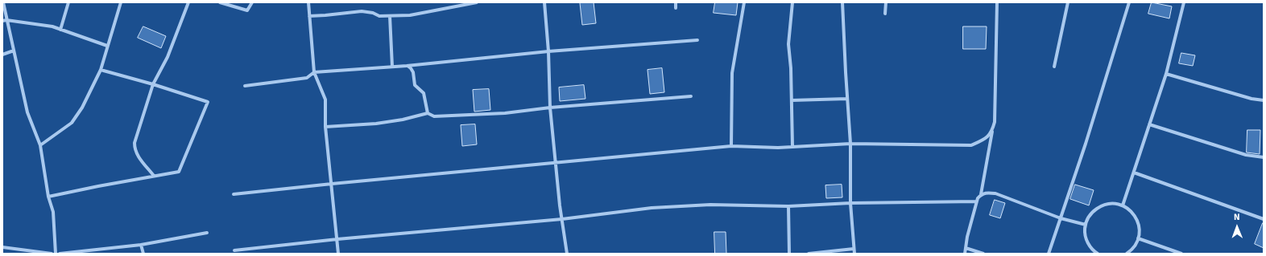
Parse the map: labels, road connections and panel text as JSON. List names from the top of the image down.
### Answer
{
  "north": "top"
}
